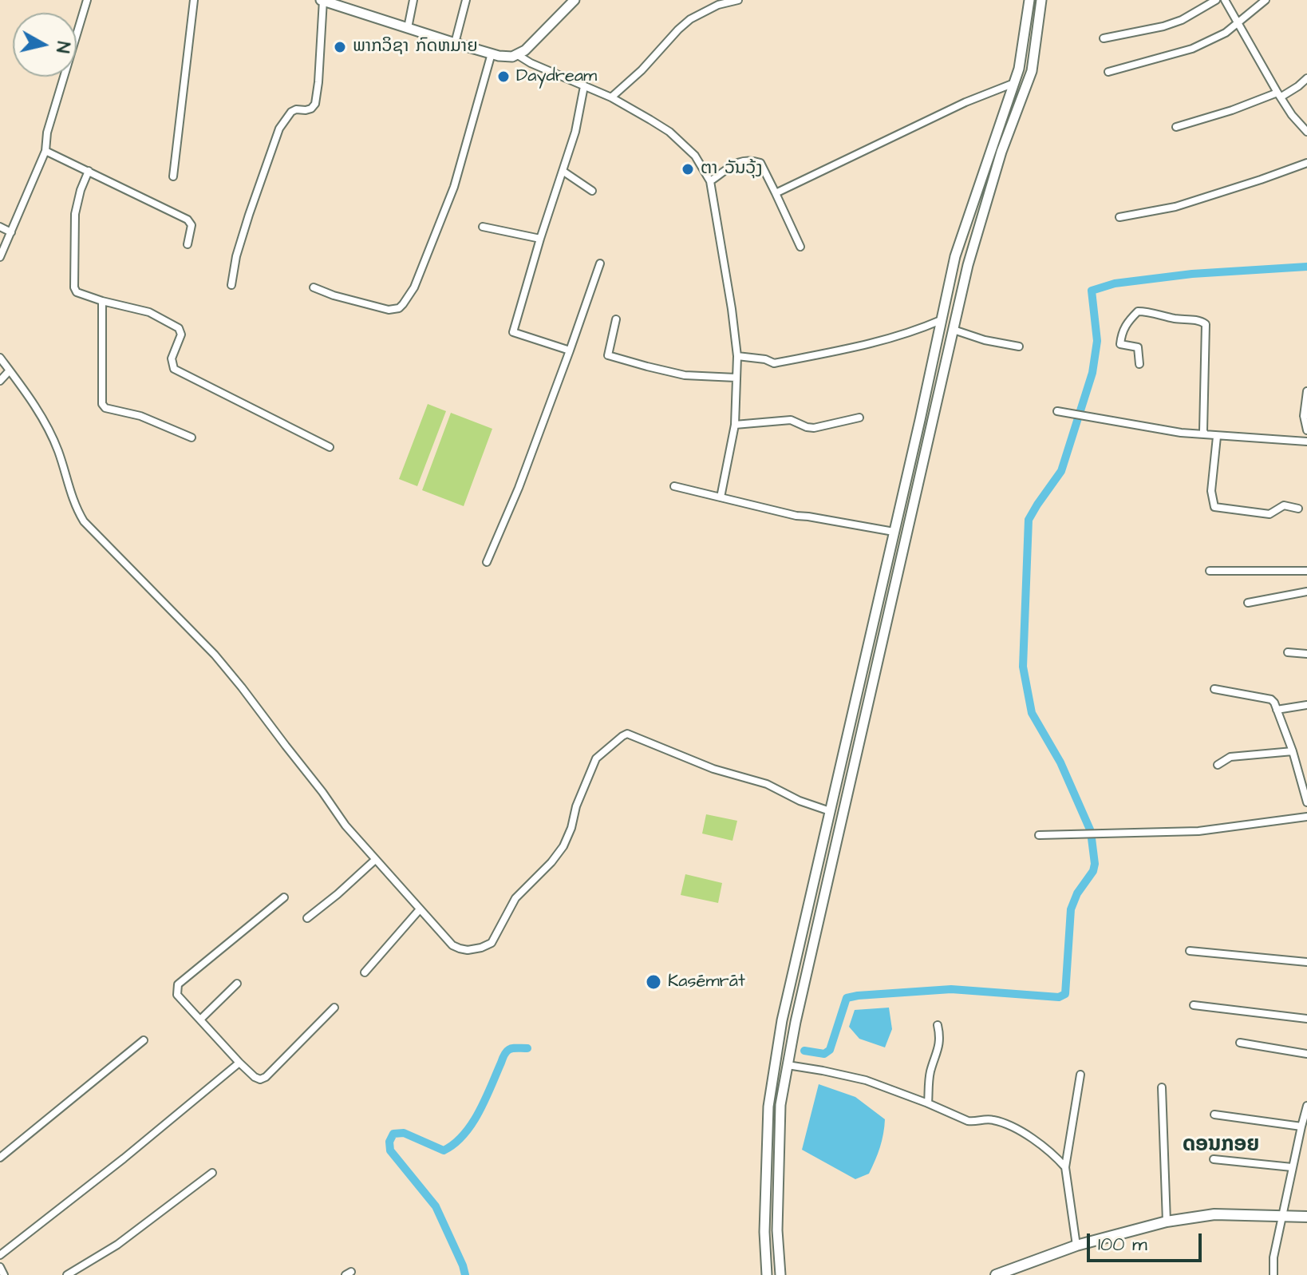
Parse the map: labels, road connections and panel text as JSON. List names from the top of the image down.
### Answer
{
  "districts": ["ດອນກອຍ"],
  "places": [
    "ພາກວິຊາ ກົດຫມາຍ",
    "Daydream",
    "ຕາ ວັນວຸ້ງ",
    "Kasēmrāt"
  ],
  "scale_bar": "100 m",
  "north": "right"
}
